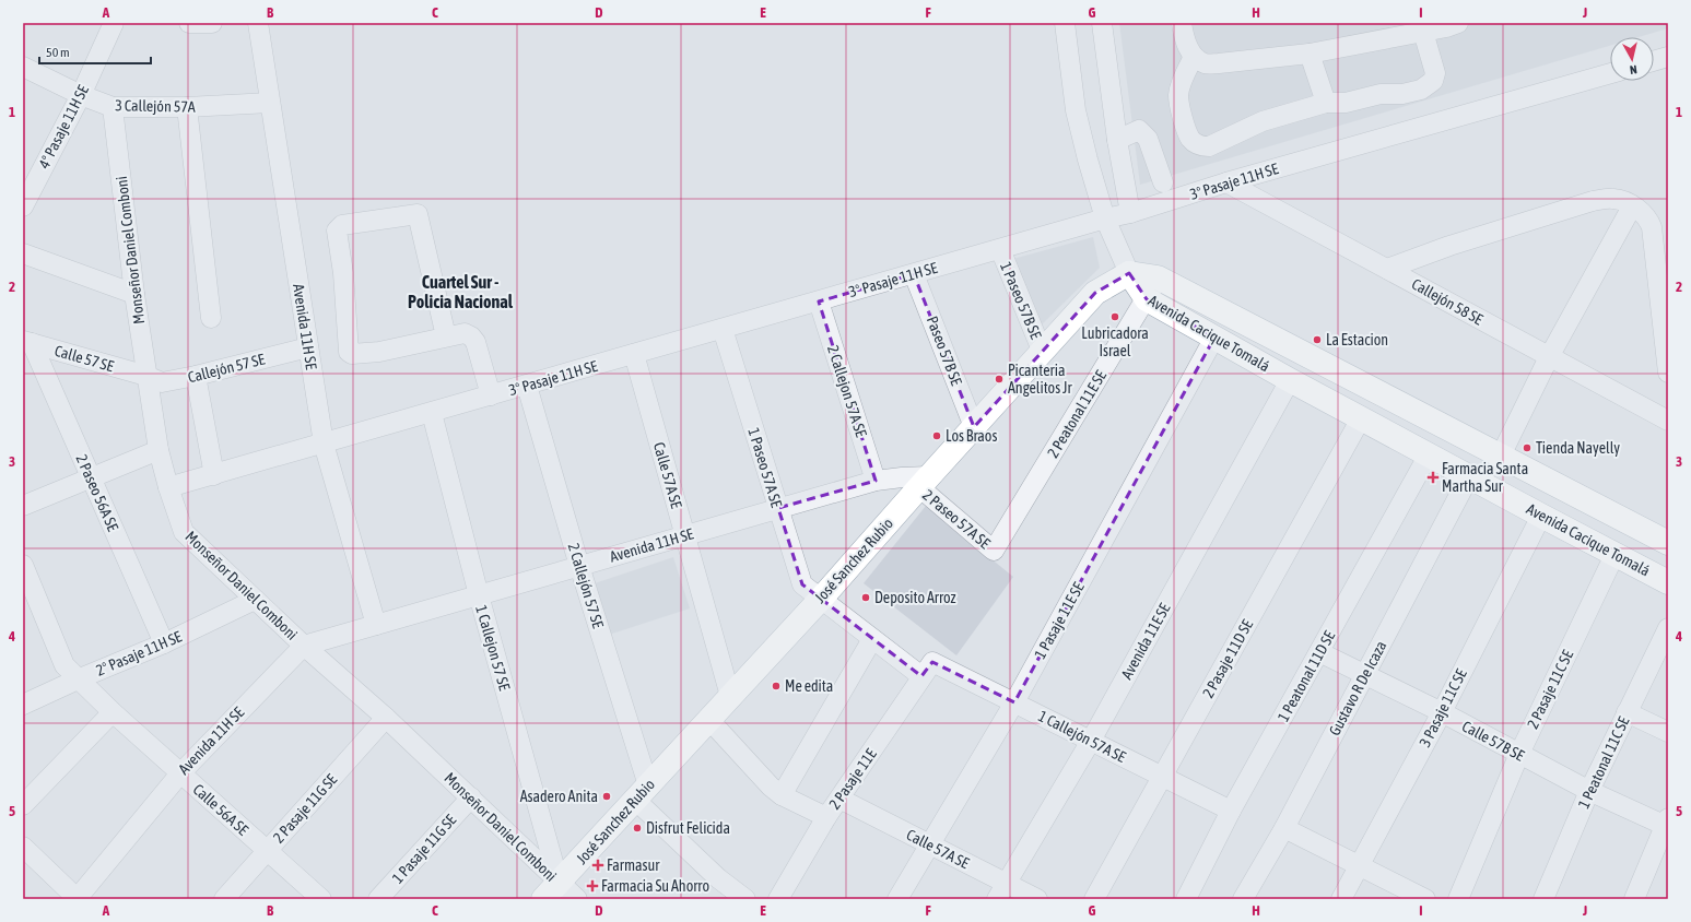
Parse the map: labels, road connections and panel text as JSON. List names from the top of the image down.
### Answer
{
  "streets": {
    "main road": ["Avenida Cacique Tomalá", "José Sanchez Rubio"],
    "street": [
      "3 Callejón 57A",
      "4° Pasaje 11H SE",
      "3° Pasaje 11H SE",
      "Monseñor Daniel Comboni",
      "1 Paseo 57B SE",
      "Callejón 58 SE",
      "Avenida 11H SE",
      "Paseo 57B SE",
      "Calle 57 SE",
      "Callejón 57 SE",
      "2 Callejon 57A SE",
      "2 Peatonal 11E SE",
      "1 Paseo 57A SE",
      "Calle 57A SE",
      "2 Paseo 56A SE",
      "2 Paseo 57A SE",
      "2 Callejón 57 SE",
      "1 Pasaje 11E SE",
      "Avenida 11E SE",
      "1 Callejon 57 SE",
      "2° Pasaje 11H SE",
      "2 Pasaje 11D SE",
      "1 Peatonal 11D SE",
      "Gustavo R De Icaza",
      "2 Pasaje 11C SE",
      "3 Pasaje 11C SE",
      "1 Callejón 57A SE",
      "Calle 57B SE",
      "1 Peatonal 11C SE",
      "2 Pasaje 11E",
      "2 Pasaje 11G SE",
      "Calle 56A SE",
      "1 Pasaje 11G SE"
    ]
  },
  "crossings": [
    ["3 Callejón 57A", "4° Pasaje 11H SE"],
    ["3 Callejón 57A", "Monseñor Daniel Comboni"],
    ["3 Callejón 57A", "Avenida 11H SE"],
    ["3° Pasaje 11H SE", "Monseñor Daniel Comboni"],
    ["3° Pasaje 11H SE", "1 Paseo 57B SE"],
    ["3° Pasaje 11H SE", "Callejón 58 SE"],
    ["3° Pasaje 11H SE", "Avenida 11H SE"],
    ["3° Pasaje 11H SE", "Paseo 57B SE"],
    ["3° Pasaje 11H SE", "2 Callejon 57A SE"],
    ["3° Pasaje 11H SE", "1 Paseo 57A SE"],
    ["3° Pasaje 11H SE", "Calle 57A SE"],
    ["3° Pasaje 11H SE", "2 Callejón 57 SE"],
    ["3° Pasaje 11H SE", "1 Callejon 57 SE"],
    ["Monseñor Daniel Comboni", "Avenida 11H SE"],
    ["Monseñor Daniel Comboni", "Calle 57 SE"],
    ["Monseñor Daniel Comboni", "Callejón 57 SE"],
    ["Monseñor Daniel Comboni", "José Sanchez Rubio"],
    ["Monseñor Daniel Comboni", "1 Callejon 57 SE"],
    ["Monseñor Daniel Comboni", "2° Pasaje 11H SE"],
    ["Monseñor Daniel Comboni", "2 Pasaje 11G SE"],
    ["Monseñor Daniel Comboni", "1 Pasaje 11G SE"],
    ["1 Paseo 57B SE", "José Sanchez Rubio"],
    ["Avenida 11H SE", "Callejón 57 SE"],
    ["Avenida 11H SE", "2 Callejon 57A SE"],
    ["Avenida 11H SE", "1 Paseo 57A SE"],
    ["Avenida 11H SE", "Calle 57A SE"],
    ["Avenida 11H SE", "2 Paseo 57A SE"],
    ["Avenida 11H SE", "José Sanchez Rubio"],
    ["Avenida 11H SE", "2 Callejón 57 SE"],
    ["Avenida 11H SE", "1 Callejon 57 SE"],
    ["Avenida 11H SE", "Calle 56A SE"],
    ["Avenida Cacique Tomalá", "2 Peatonal 11E SE"],
    ["Avenida Cacique Tomalá", "José Sanchez Rubio"],
    ["Avenida Cacique Tomalá", "1 Pasaje 11E SE"],
    ["Avenida Cacique Tomalá", "Avenida 11E SE"],
    ["Avenida Cacique Tomalá", "2 Pasaje 11D SE"],
    ["Avenida Cacique Tomalá", "1 Peatonal 11D SE"],
    ["Avenida Cacique Tomalá", "Gustavo R De Icaza"],
    ["Avenida Cacique Tomalá", "2 Pasaje 11C SE"],
    ["Avenida Cacique Tomalá", "3 Pasaje 11C SE"],
    ["Paseo 57B SE", "José Sanchez Rubio"],
    ["Calle 57 SE", "Callejón 57 SE"],
    ["Calle 57 SE", "2 Paseo 56A SE"],
    ["2 Peatonal 11E SE", "2 Paseo 57A SE"],
    ["1 Paseo 57A SE", "José Sanchez Rubio"],
    ["1 Paseo 57A SE", "1 Callejón 57A SE"],
    ["Calle 57A SE", "José Sanchez Rubio"],
    ["Calle 57A SE", "1 Pasaje 11E SE"],
    ["Calle 57A SE", "Avenida 11E SE"],
    ["Calle 57A SE", "2 Pasaje 11E"],
    ["2 Paseo 56A SE", "2° Pasaje 11H SE"],
    ["2 Paseo 57A SE", "José Sanchez Rubio"],
    ["José Sanchez Rubio", "2 Callejón 57 SE"],
    ["José Sanchez Rubio", "1 Callejon 57 SE"],
    ["José Sanchez Rubio", "1 Callejón 57A SE"],
    ["1 Pasaje 11E SE", "1 Callejón 57A SE"],
    ["Avenida 11E SE", "1 Callejón 57A SE"],
    ["2° Pasaje 11H SE", "Calle 56A SE"],
    ["2 Pasaje 11D SE", "1 Callejón 57A SE"],
    ["1 Peatonal 11D SE", "1 Callejón 57A SE"],
    ["1 Peatonal 11D SE", "Calle 57B SE"],
    ["Gustavo R De Icaza", "Calle 57B SE"],
    ["2 Pasaje 11C SE", "Calle 57B SE"],
    ["3 Pasaje 11C SE", "Calle 57B SE"],
    ["1 Callejón 57A SE", "2 Pasaje 11E"],
    ["Calle 57B SE", "1 Peatonal 11C SE"],
    ["2 Pasaje 11G SE", "Calle 56A SE"]
  ],
  "districts": ["Cuartel Sur - Policia Nacional"],
  "places": {
    "other": [
      "Lubricadora Israel",
      "La Estacion",
      "Picanteria Angelitos Jr",
      "Los Braos",
      "Tienda Nayelly",
      "Deposito Arroz",
      "Me edita",
      "Asadero Anita",
      "Disfrut Felicida"
    ],
    "health": ["Farmacia Santa Martha Sur", "Farmasur", "Farmacia Su Ahorro"]
  },
  "scale_bar": "50 m",
  "north": "bottom",
  "grid": {
    "columns": [
      "A",
      "B",
      "C",
      "D",
      "E",
      "F",
      "G",
      "H",
      "I",
      "J"
    ],
    "rows": [
      "1",
      "2",
      "3",
      "4",
      "5"
    ]
  }
}
